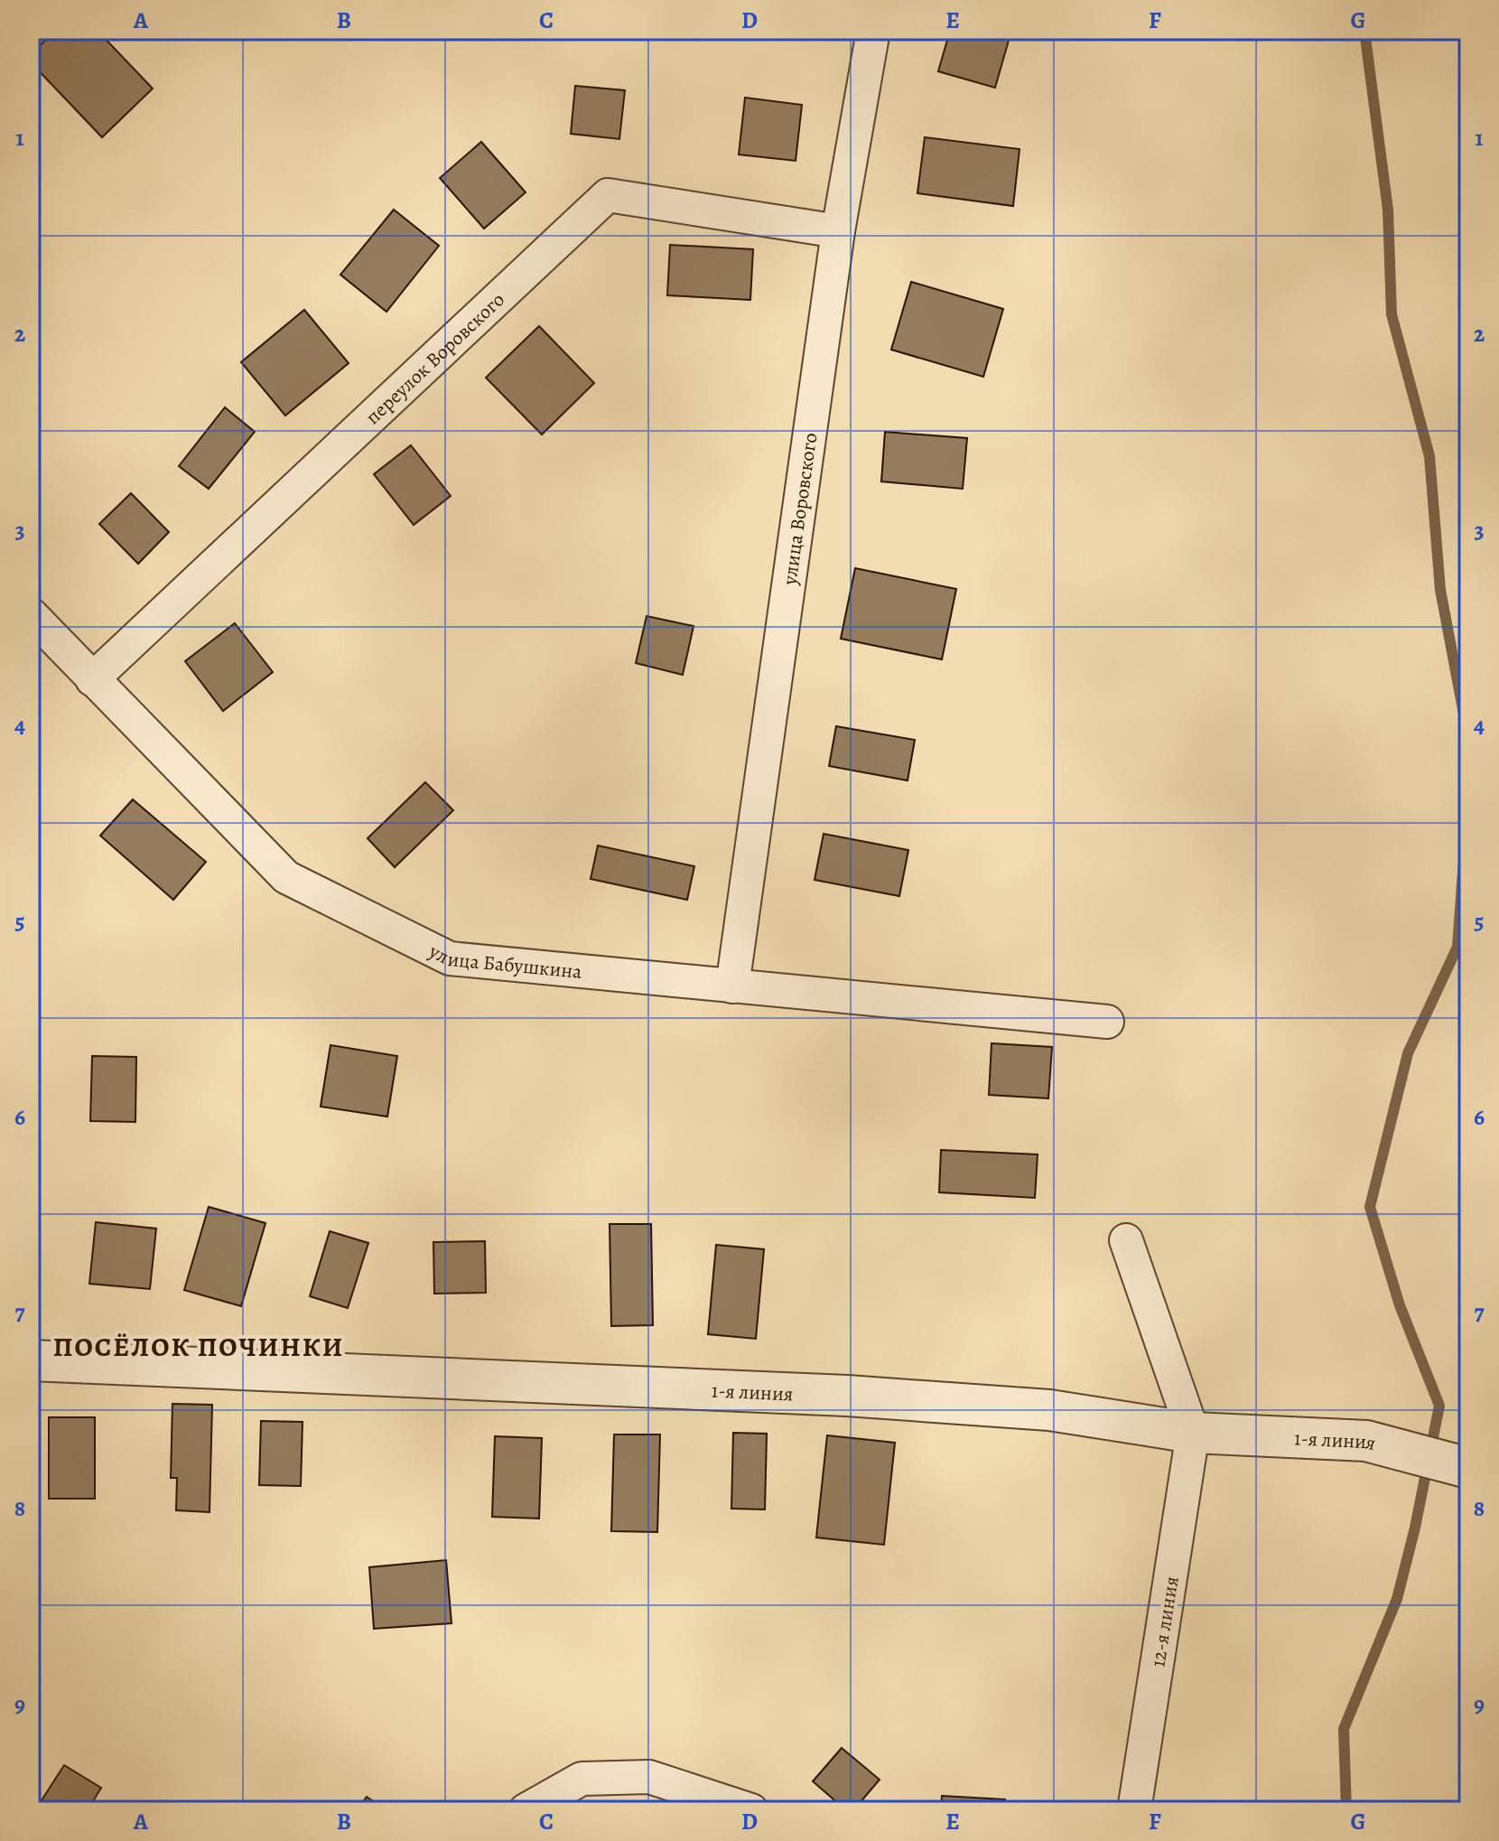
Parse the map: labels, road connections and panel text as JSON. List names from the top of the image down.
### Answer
{
  "streets": {
    "street": [
      "переулок Воровского",
      "улица Воровского",
      "улица Бабушкина",
      "1-я линия",
      "12-я линия"
    ]
  },
  "crossings": [
    ["переулок Воровского", "улица Воровского"],
    ["переулок Воровского", "улица Бабушкина"],
    ["улица Воровского", "улица Бабушкина"],
    ["1-я линия", "12-я линия"]
  ],
  "districts": ["ПОСЁЛОК ПОЧИНКИ"],
  "grid": {
    "columns": [
      "A",
      "B",
      "C",
      "D",
      "E",
      "F",
      "G"
    ],
    "rows": [
      "1",
      "2",
      "3",
      "4",
      "5",
      "6",
      "7",
      "8",
      "9"
    ]
  }
}
